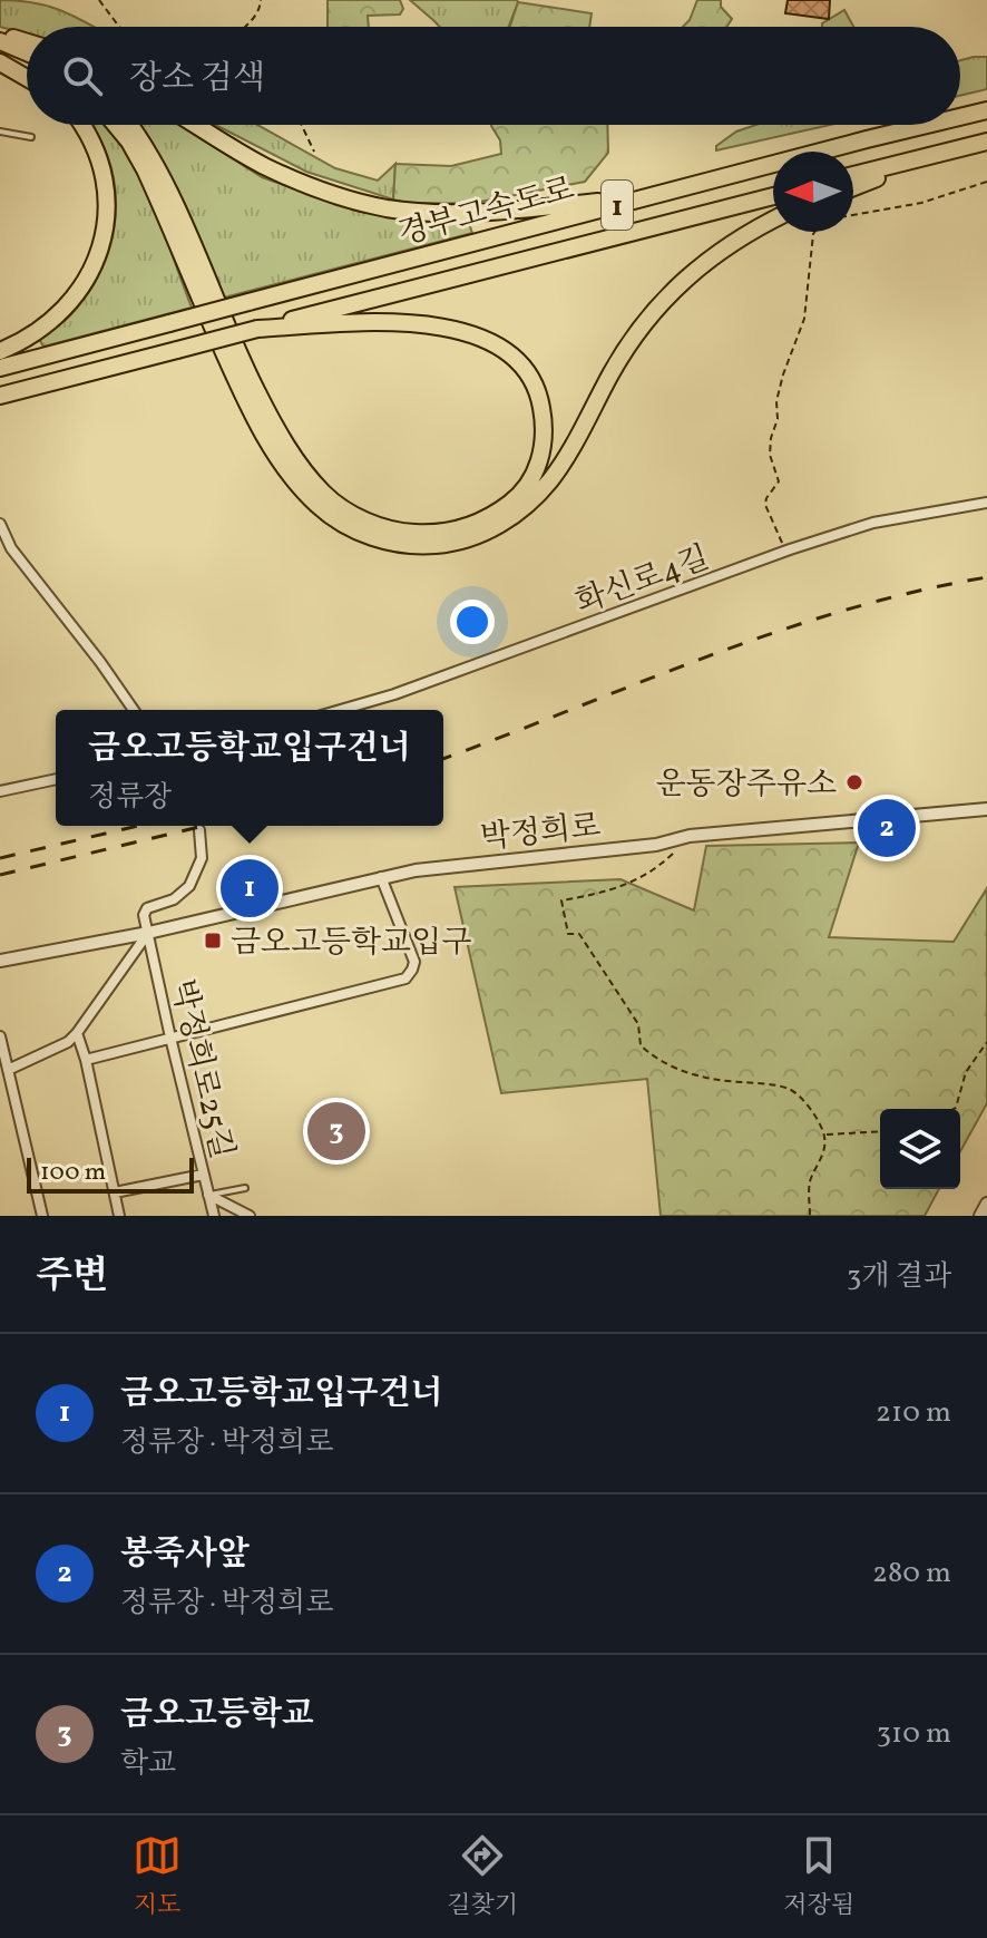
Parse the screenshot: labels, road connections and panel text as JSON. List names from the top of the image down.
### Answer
{
  "streets": {
    "highway": ["1", "경부고속도로"],
    "street": ["화신로4길", "박정희로", "박정희로25길"]
  },
  "crossings": [
    ["박정희로", "박정희로25길"]
  ],
  "places": {
    "other": ["운동장주유소"],
    "transit": ["금오고등학교입구"]
  },
  "scale_bar": "100 m",
  "north": "left",
  "page": {
    "search": "장소 검색",
    "popup": ["금오고등학교입구건너", "정류장"],
    "pins": ["2", "1", "3"],
    "scale": "100 m",
    "heading": ["주변", "3개 결과"],
    "list": [
      {
        "mark": "1",
        "name": "금오고등학교입구건너",
        "note": "정류장 · 박정희로",
        "value": "210 m"
      },
      {
        "mark": "2",
        "name": "봉죽사앞",
        "note": "정류장 · 박정희로",
        "value": "280 m"
      },
      {
        "mark": "3",
        "name": "금오고등학교",
        "note": "학교",
        "value": "310 m"
      }
    ],
    "nav": ["지도", "길찾기", "저장됨"]
  }
}
